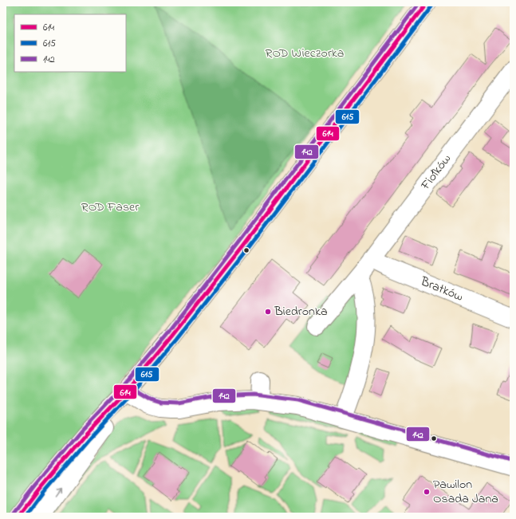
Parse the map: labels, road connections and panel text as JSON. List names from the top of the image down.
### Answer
{
  "streets": {
    "street": ["Fiołków", "Bratków"]
  },
  "crossings": [
    ["Fiołków", "Bratków"]
  ],
  "parks": ["ROD Wieczorka", "ROD Faser"],
  "places": ["Biedronka", "Pawilon Osada Jana"],
  "lines": ["transit line 614", "transit line 142", "transit line 615"],
  "legend": ["614", "615", "142"]
}
